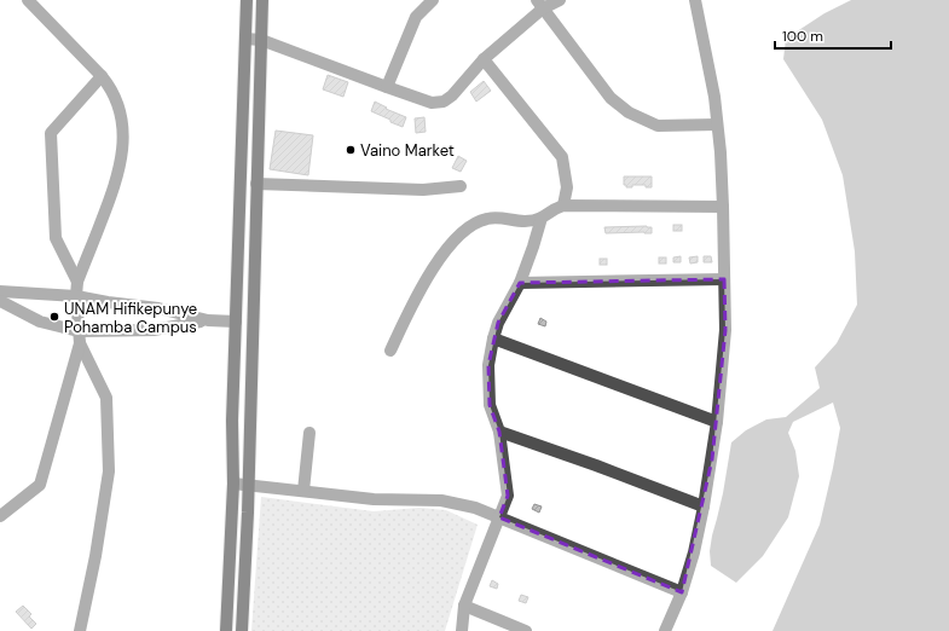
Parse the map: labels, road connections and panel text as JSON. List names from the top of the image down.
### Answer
{
  "places": ["Vaino Market", "UNAM Hifikepunye Pohamba Campus"],
  "scale_bar": "100 m"
}
